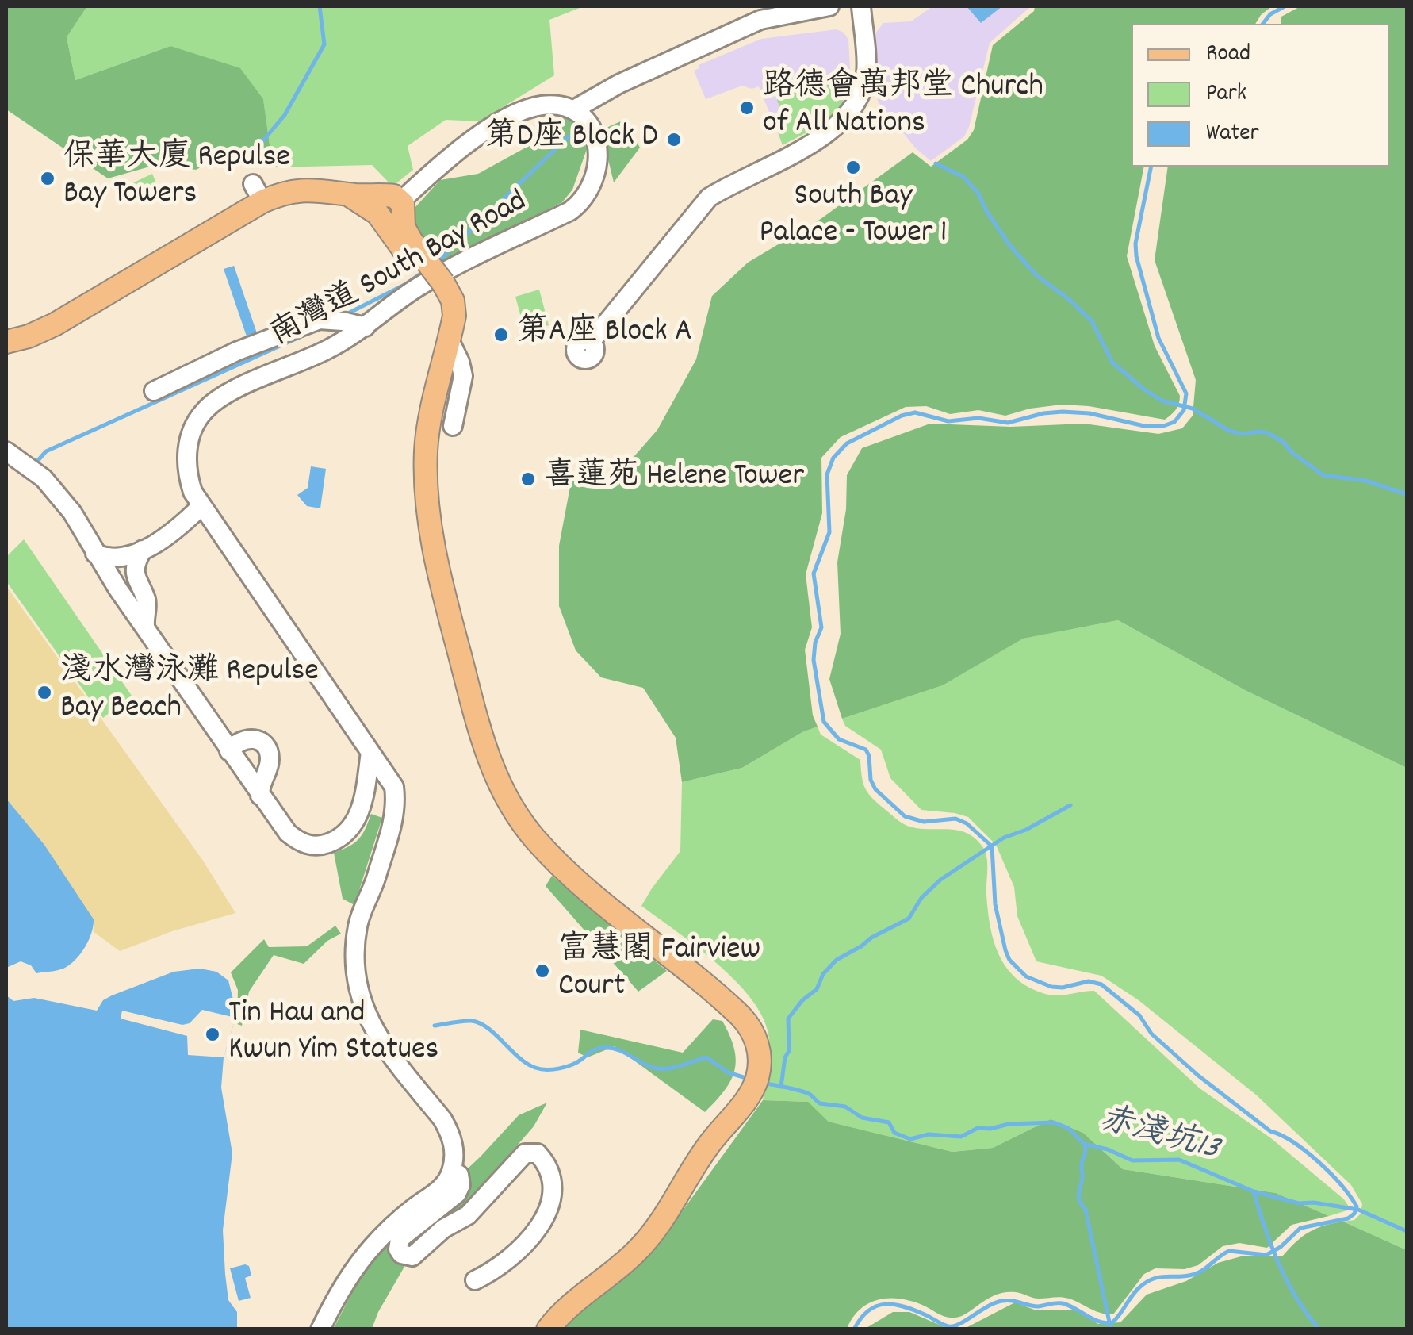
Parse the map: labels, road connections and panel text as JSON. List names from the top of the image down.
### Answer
{
  "streets": {
    "street": ["南灣道 South Bay Road"]
  },
  "water": ["赤淺坑13"],
  "places": [
    "路德會萬邦堂 Church of All Nations",
    "第D座 Block D",
    "South Bay Palace - Tower 1",
    "保華大廈 Repulse Bay Towers",
    "第A座 Block A",
    "喜蓮苑 Helene Tower",
    "淺水灣泳灘 Repulse Bay Beach",
    "富慧閣 Fairview Court",
    "Tin Hau and Kwun Yim Statues"
  ],
  "legend": ["Road", "Park", "Water"]
}
